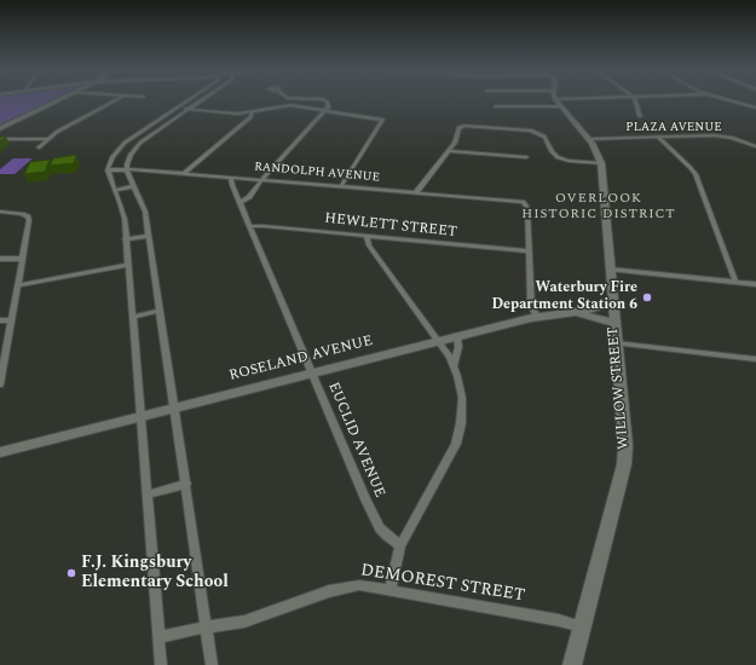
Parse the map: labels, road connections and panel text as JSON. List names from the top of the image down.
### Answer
{
  "streets": {
    "street": [
      "PLAZA AVENUE",
      "RANDOLPH AVENUE",
      "HEWLETT STREET",
      "ROSELAND AVENUE",
      "WILLOW STREET",
      "EUCLID AVENUE",
      "DEMOREST STREET"
    ]
  },
  "crossings": [
    ["PLAZA AVENUE", "WILLOW STREET"],
    ["RANDOLPH AVENUE", "HEWLETT STREET"],
    ["RANDOLPH AVENUE", "EUCLID AVENUE"],
    ["HEWLETT STREET", "EUCLID AVENUE"],
    ["ROSELAND AVENUE", "WILLOW STREET"],
    ["ROSELAND AVENUE", "EUCLID AVENUE"],
    ["WILLOW STREET", "DEMOREST STREET"]
  ],
  "districts": ["OVERLOOK HISTORIC DISTRICT"],
  "places": ["Waterbury Fire Department Station 6", "F.J. Kingsbury Elementary School"]
}
